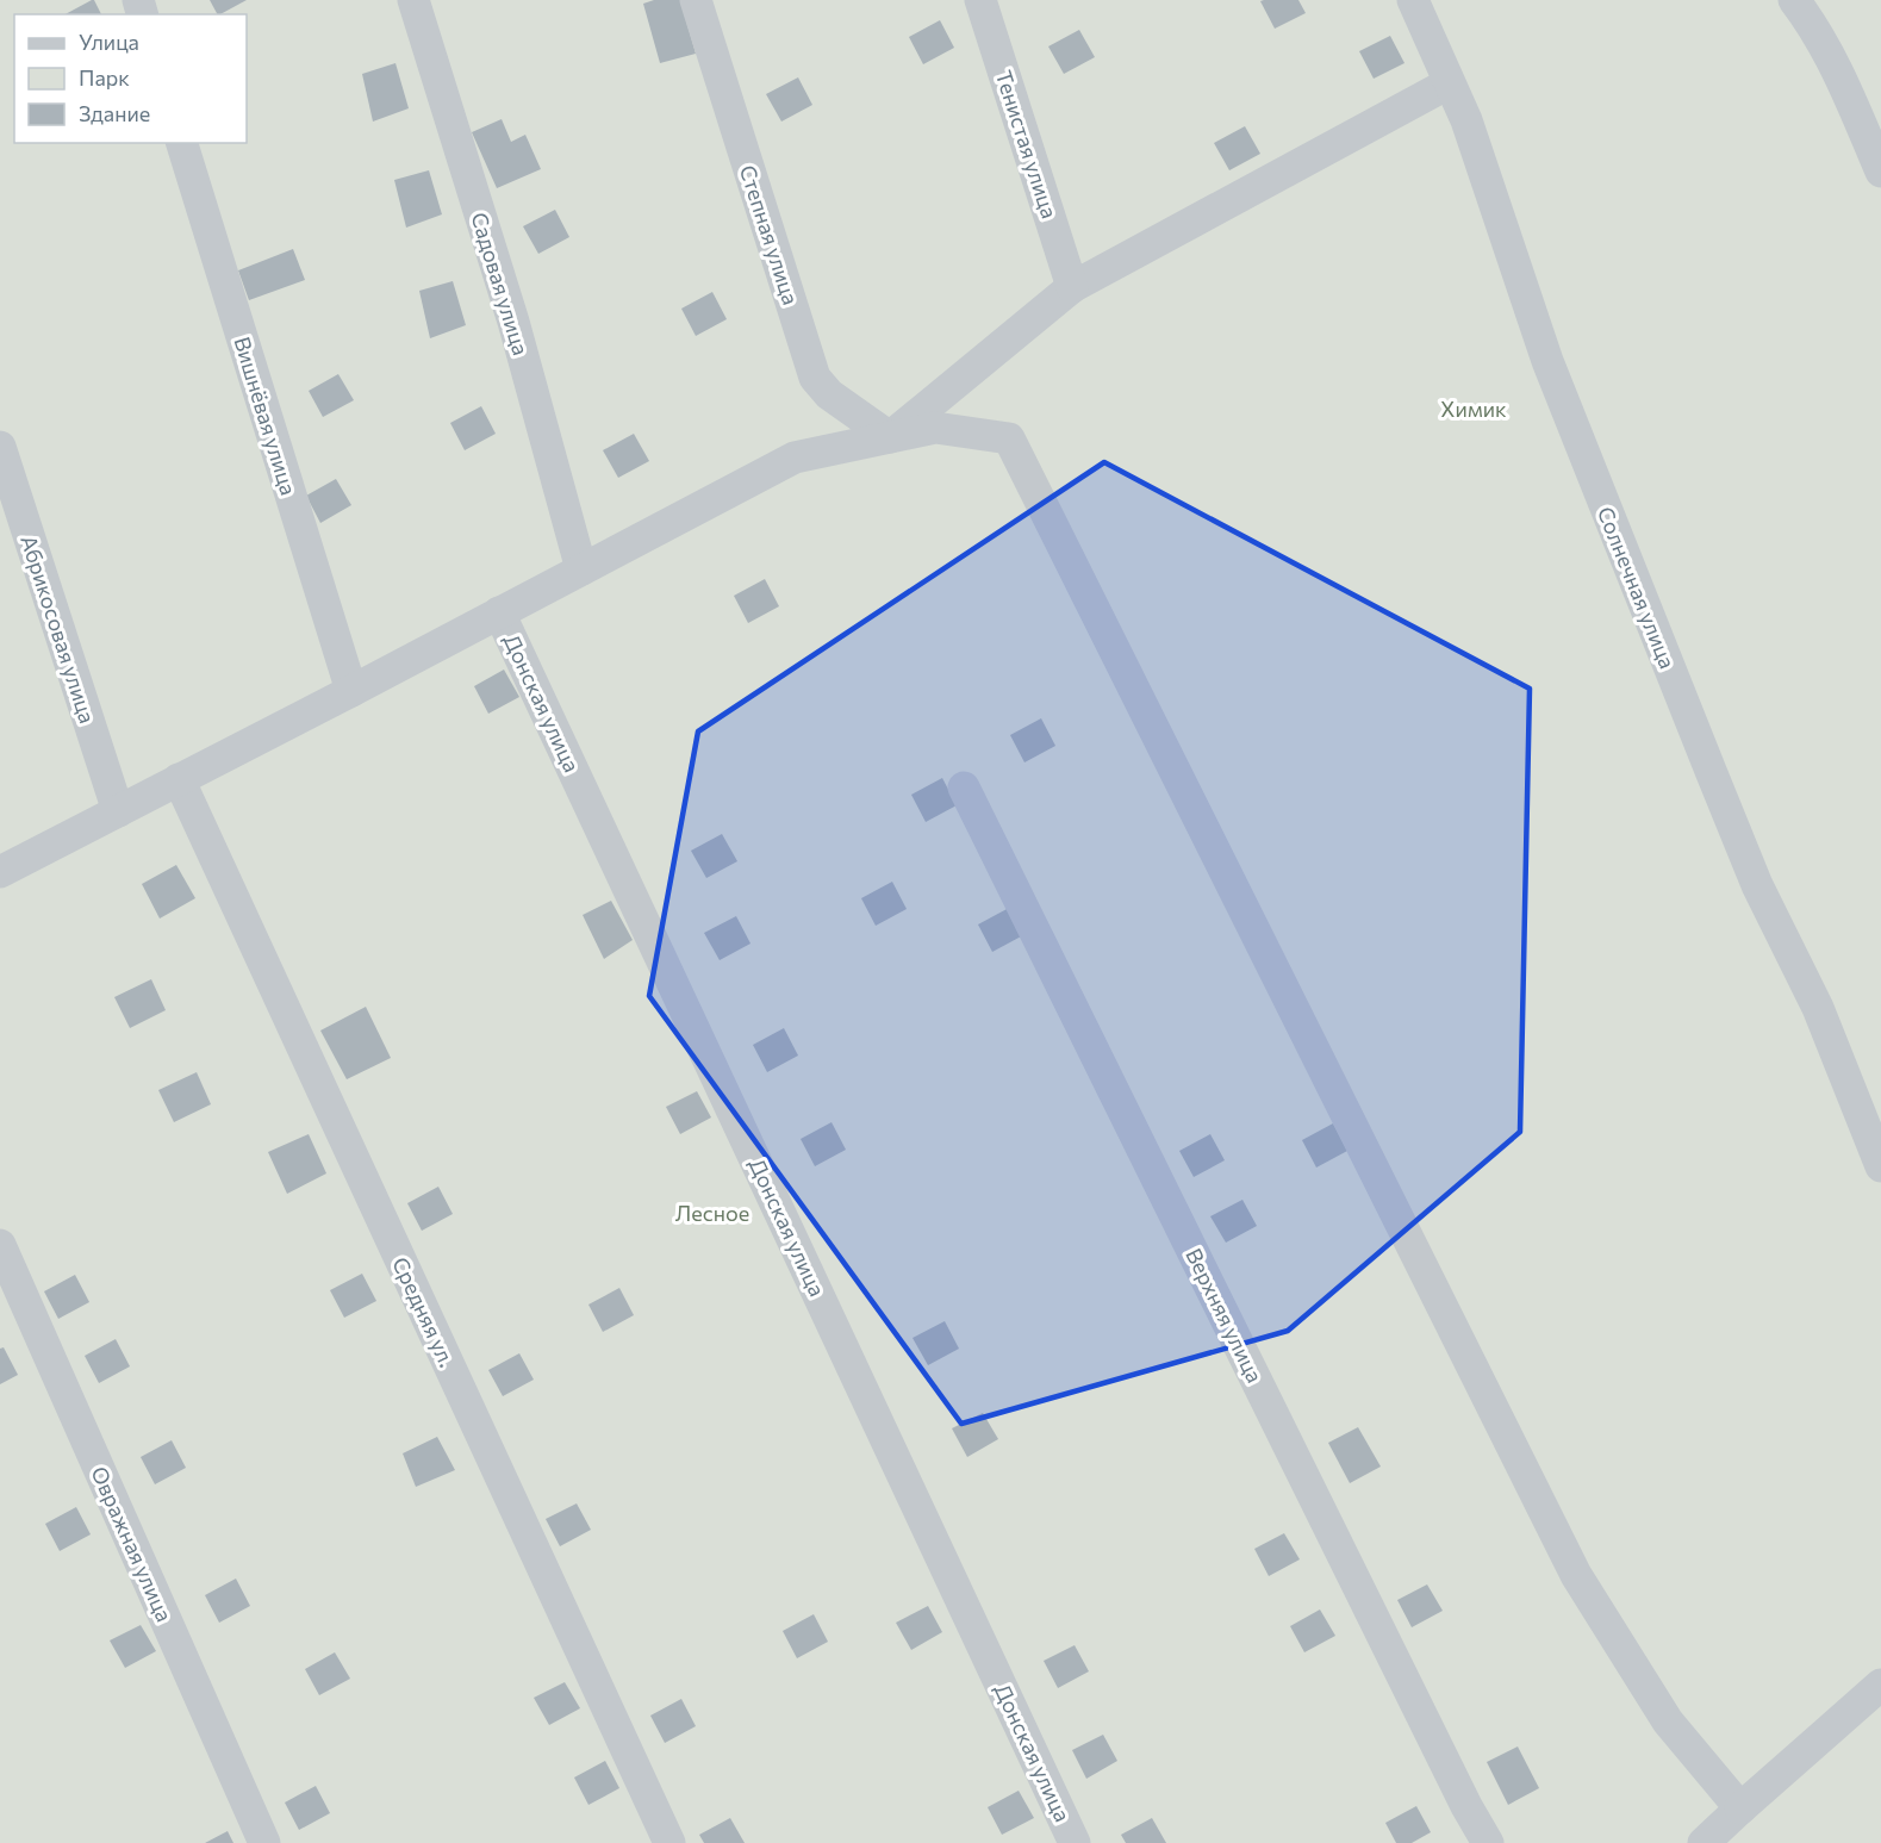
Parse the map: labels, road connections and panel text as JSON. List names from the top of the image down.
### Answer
{
  "streets": {
    "street": [
      "Тенистая улица",
      "Степная улица",
      "Садовая улица",
      "Вишнёвая улица",
      "Солнечная улица",
      "Абрикосовая улица",
      "Донская улица",
      "Средняя ул.",
      "Верхняя улица",
      "Овражная улица"
    ]
  },
  "parks": ["Химик", "Лесное"],
  "legend": ["Улица", "Парк", "Здание"]
}
